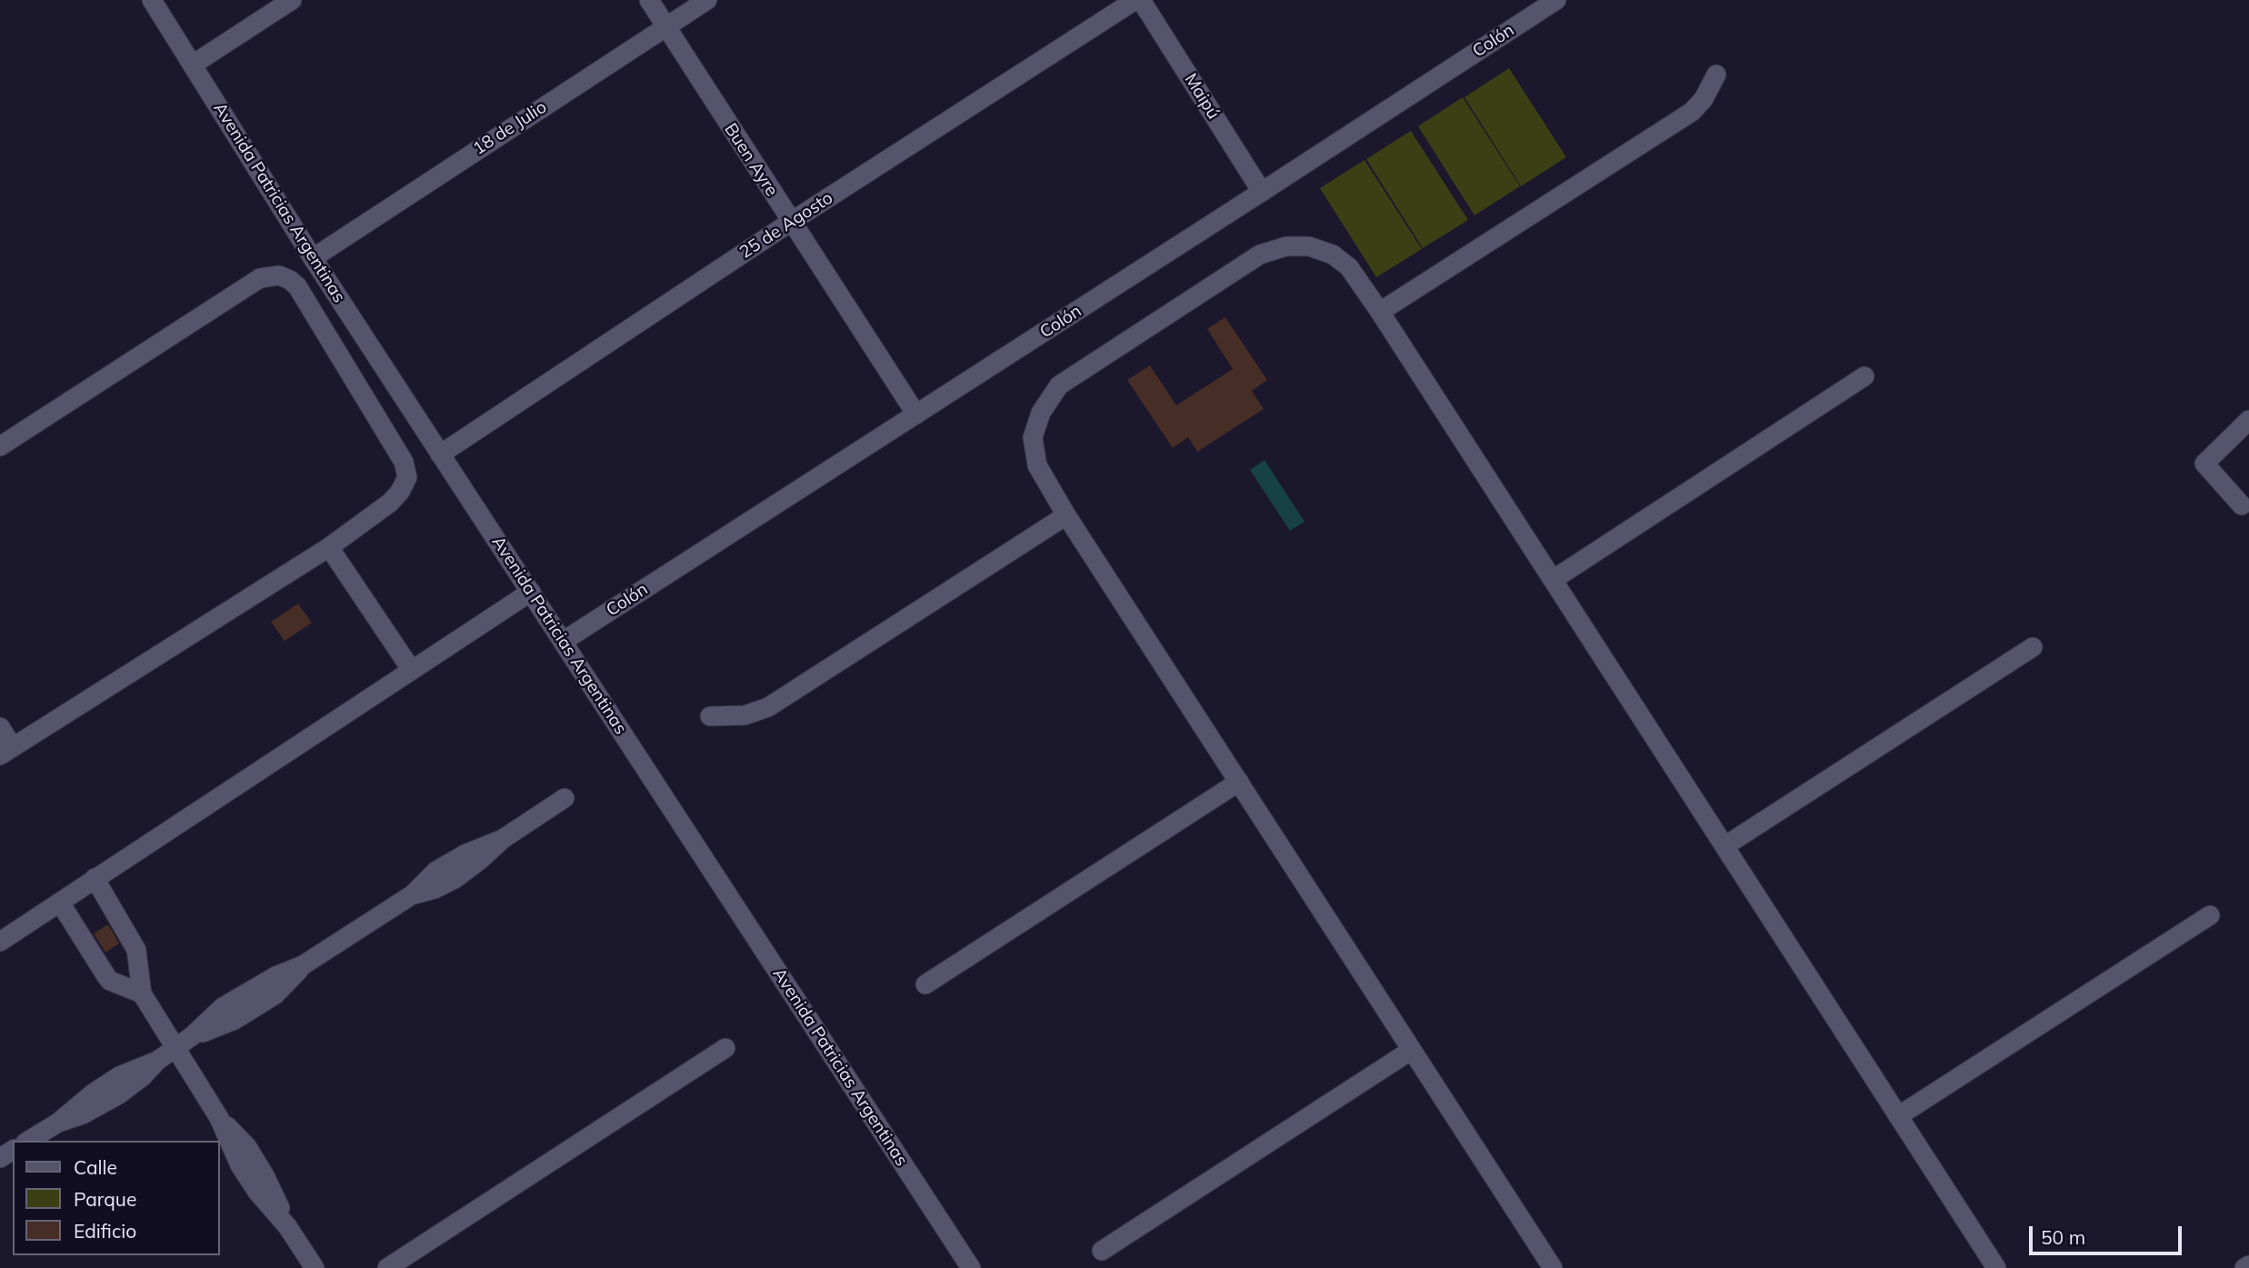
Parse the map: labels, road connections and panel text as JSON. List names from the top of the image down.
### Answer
{
  "streets": {
    "street": [
      "Colón",
      "Maipú",
      "18 de Julio",
      "Buen Ayre",
      "Avenida Patricias Argentinas",
      "25 de Agosto"
    ]
  },
  "crossings": [
    ["Colón", "Maipú"],
    ["Colón", "Buen Ayre"],
    ["Colón", "Avenida Patricias Argentinas"],
    ["18 de Julio", "Buen Ayre"],
    ["18 de Julio", "Avenida Patricias Argentinas"],
    ["Buen Ayre", "25 de Agosto"],
    ["Avenida Patricias Argentinas", "25 de Agosto"]
  ],
  "legend": ["Calle", "Parque", "Edificio"],
  "scale_bar": "50 m"
}
